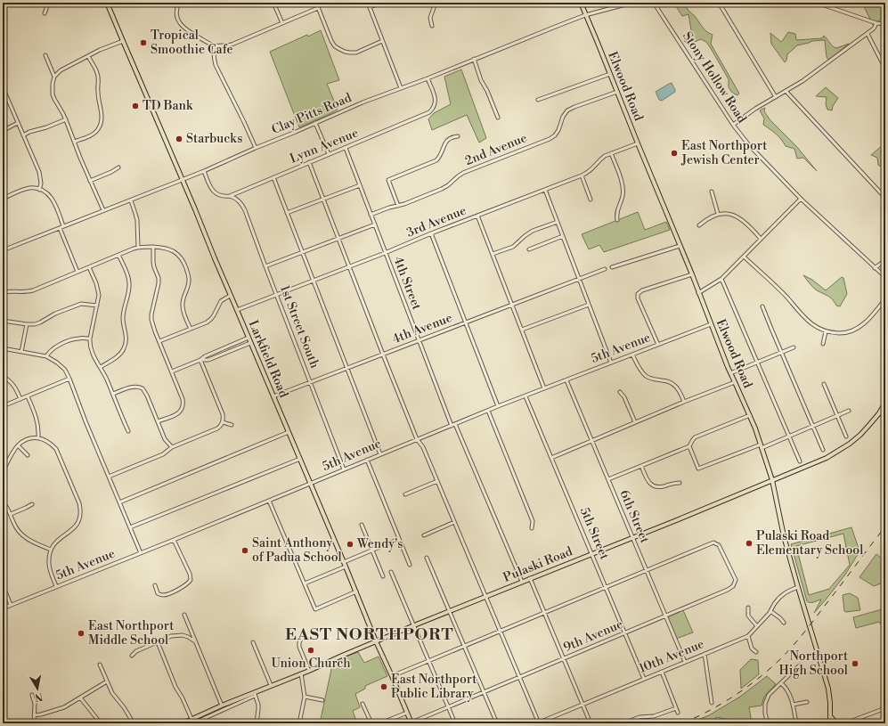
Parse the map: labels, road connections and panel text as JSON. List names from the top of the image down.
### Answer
{
  "streets": {
    "main road": ["Elwood Road", "Larkfield Road", "Pulaski Road"],
    "street": [
      "Stony Hollow Road",
      "Clay Pitts Road",
      "Lynn Avenue",
      "2nd Avenue",
      "3rd Avenue",
      "4th Street",
      "1st Street South",
      "4th Avenue",
      "5th Avenue",
      "6th Street",
      "5th Street",
      "9th Avenue",
      "10th Avenue"
    ]
  },
  "crossings": [
    ["Elwood Road", "Clay Pitts Road"],
    ["Elwood Road", "2nd Avenue"],
    ["Elwood Road", "3rd Avenue"],
    ["Elwood Road", "5th Avenue"],
    ["Elwood Road", "Pulaski Road"],
    ["Elwood Road", "10th Avenue"],
    ["Clay Pitts Road", "Lynn Avenue"],
    ["Clay Pitts Road", "Larkfield Road"],
    ["Lynn Avenue", "4th Street"],
    ["Lynn Avenue", "1st Street South"],
    ["2nd Avenue", "4th Street"],
    ["3rd Avenue", "4th Street"],
    ["3rd Avenue", "1st Street South"],
    ["3rd Avenue", "Larkfield Road"],
    ["4th Street", "4th Avenue"],
    ["4th Street", "5th Avenue"],
    ["1st Street South", "4th Avenue"],
    ["1st Street South", "5th Avenue"],
    ["4th Avenue", "Larkfield Road"],
    ["5th Avenue", "Larkfield Road"],
    ["5th Avenue", "6th Street"],
    ["5th Avenue", "5th Street"],
    ["Larkfield Road", "Pulaski Road"],
    ["Larkfield Road", "9th Avenue"],
    ["6th Street", "Pulaski Road"],
    ["6th Street", "9th Avenue"],
    ["6th Street", "10th Avenue"],
    ["5th Street", "Pulaski Road"],
    ["5th Street", "9th Avenue"],
    ["5th Street", "10th Avenue"]
  ],
  "districts": ["EAST NORTHPORT"],
  "places": [
    "Tropical Smoothie Cafe",
    "TD Bank",
    "Starbucks",
    "East Northport Jewish Center",
    "Pulaski Road Elementary School",
    "Wendy's",
    "Saint Anthony of Padua School",
    "East Northport Middle School",
    "Union Church",
    "Northport High School",
    "East Northport Public Library"
  ],
  "north": "bottom"
}
